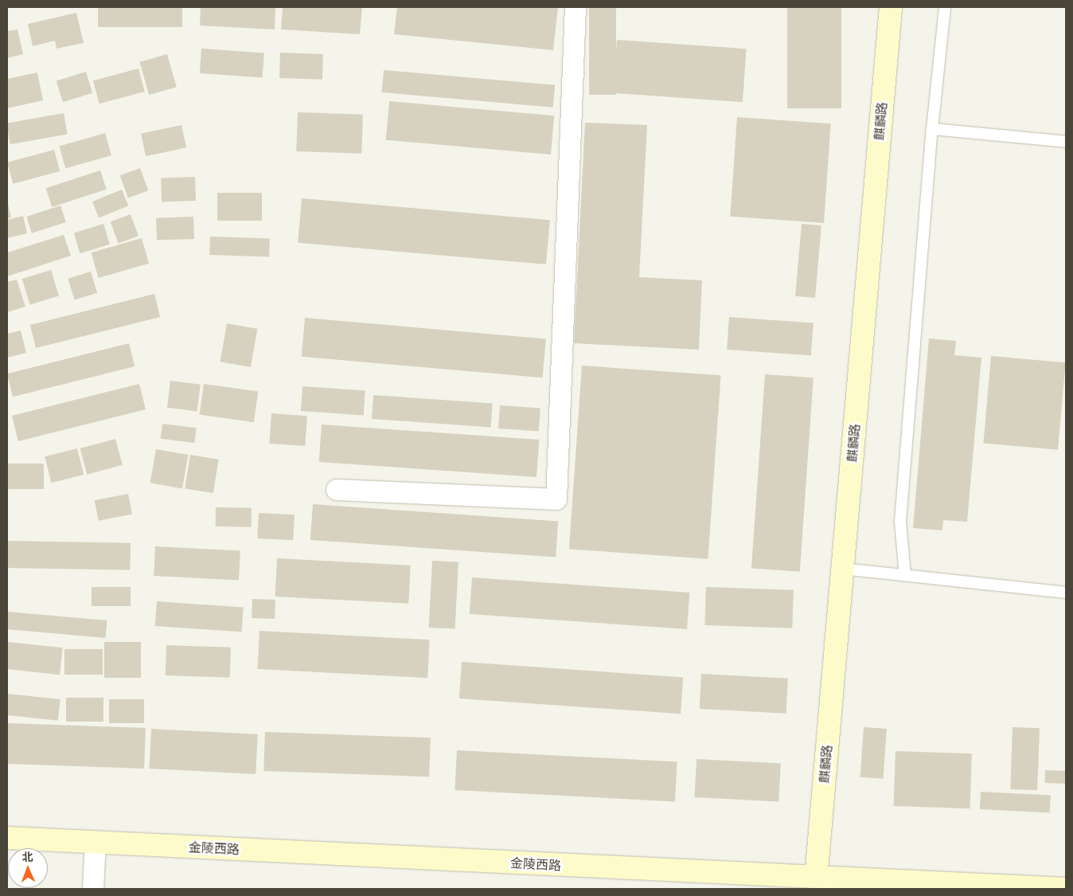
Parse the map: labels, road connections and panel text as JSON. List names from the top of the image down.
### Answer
{
  "streets": {
    "main road": ["麒麟路", "金陵西路"]
  },
  "crossings": [
    ["麒麟路", "金陵西路"]
  ],
  "north": "top"
}
